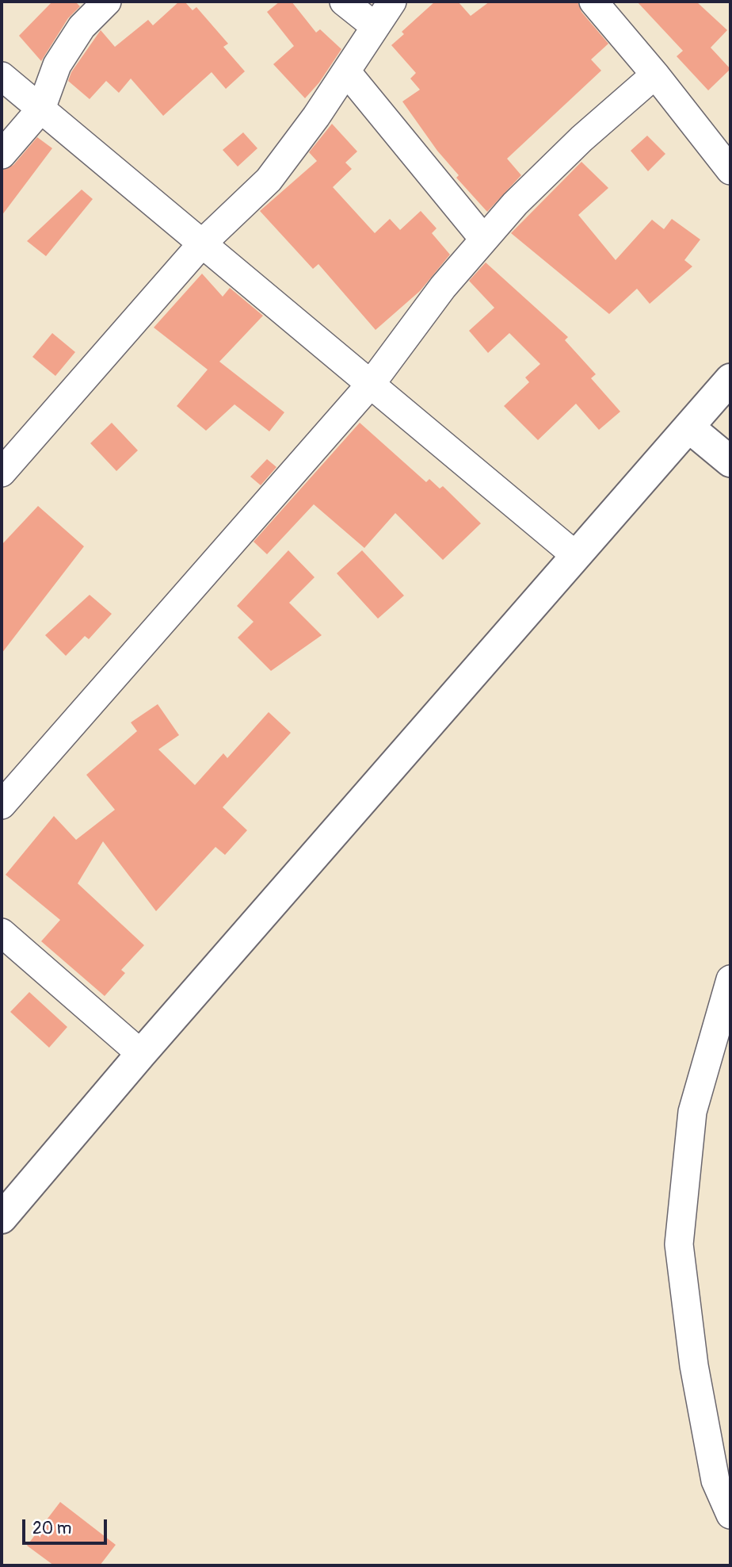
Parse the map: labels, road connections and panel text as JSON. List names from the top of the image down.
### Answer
{
  "scale_bar": "20 m"
}
